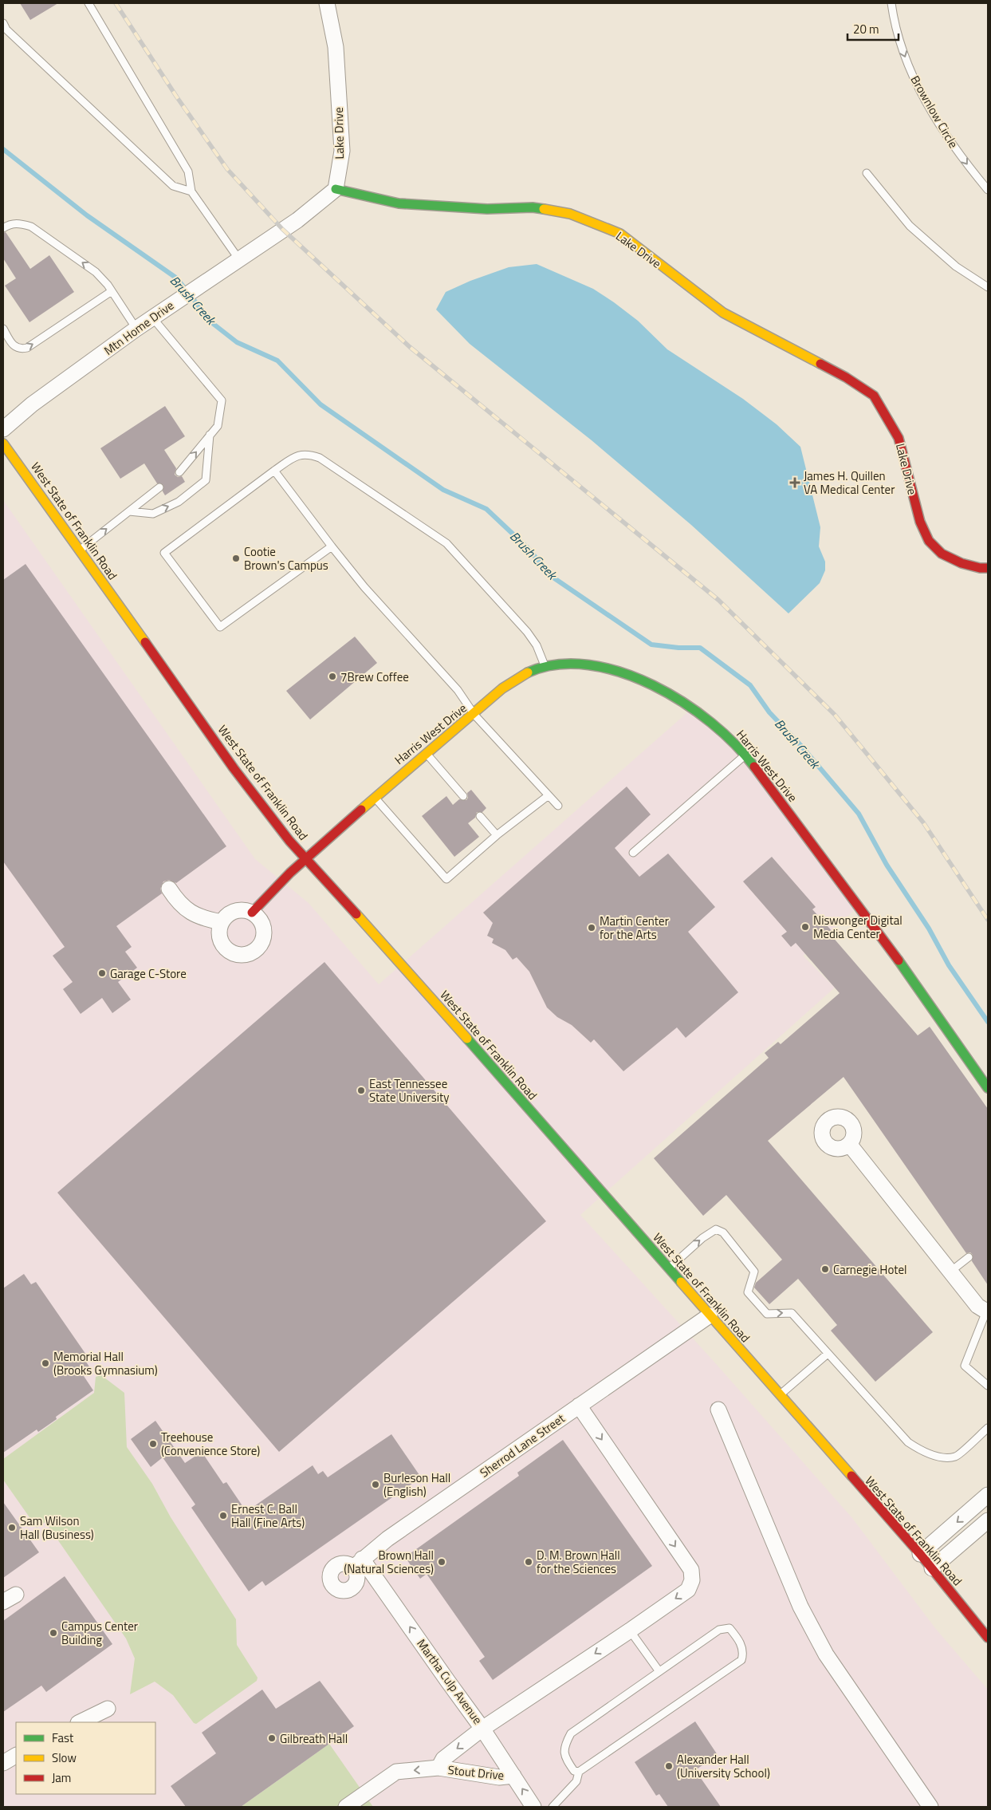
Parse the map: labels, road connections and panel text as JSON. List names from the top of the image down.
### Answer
{
  "streets": {
    "main road": ["Lake Drive", "West State of Franklin Road", "Harris West Drive"],
    "street": [
      "Mtn Home Drive",
      "Sherrod Lane Street",
      "Martha Culp Avenue",
      "Stout Drive"
    ],
    "lane": ["Brownlow Circle"]
  },
  "crossings": [
    ["Lake Drive", "Mtn Home Drive"],
    ["West State of Franklin Road", "Harris West Drive"],
    ["West State of Franklin Road", "Sherrod Lane Street"],
    ["Sherrod Lane Street", "Martha Culp Avenue"],
    ["Sherrod Lane Street", "Stout Drive"],
    ["Martha Culp Avenue", "Stout Drive"]
  ],
  "one_way": ["Brownlow Circle", "Martha Culp Avenue"],
  "water": ["Brush Creek"],
  "places": {
    "health": ["James H. Quillen VA Medical Center"],
    "other": [
      "Cootie Brown's Campus",
      "7Brew Coffee",
      "Niswonger Digital Media Center",
      "Martin Center for the Arts",
      "Garage C-Store",
      "East Tennessee State University",
      "Carnegie Hotel",
      "Memorial Hall (Brooks Gymnasium)",
      "Treehouse (Convenience Store)",
      "Burleson Hall (English)",
      "Ernest C. Ball Hall (Fine Arts)",
      "Sam Wilson Hall (Business)",
      "Brown Hall (Natural Sciences)",
      "D. M. Brown Hall for the Sciences",
      "Campus Center Building",
      "Gilbreath Hall",
      "Alexander Hall (University School)"
    ]
  },
  "legend": ["Fast", "Slow", "Jam"],
  "scale_bar": "20 m"
}
